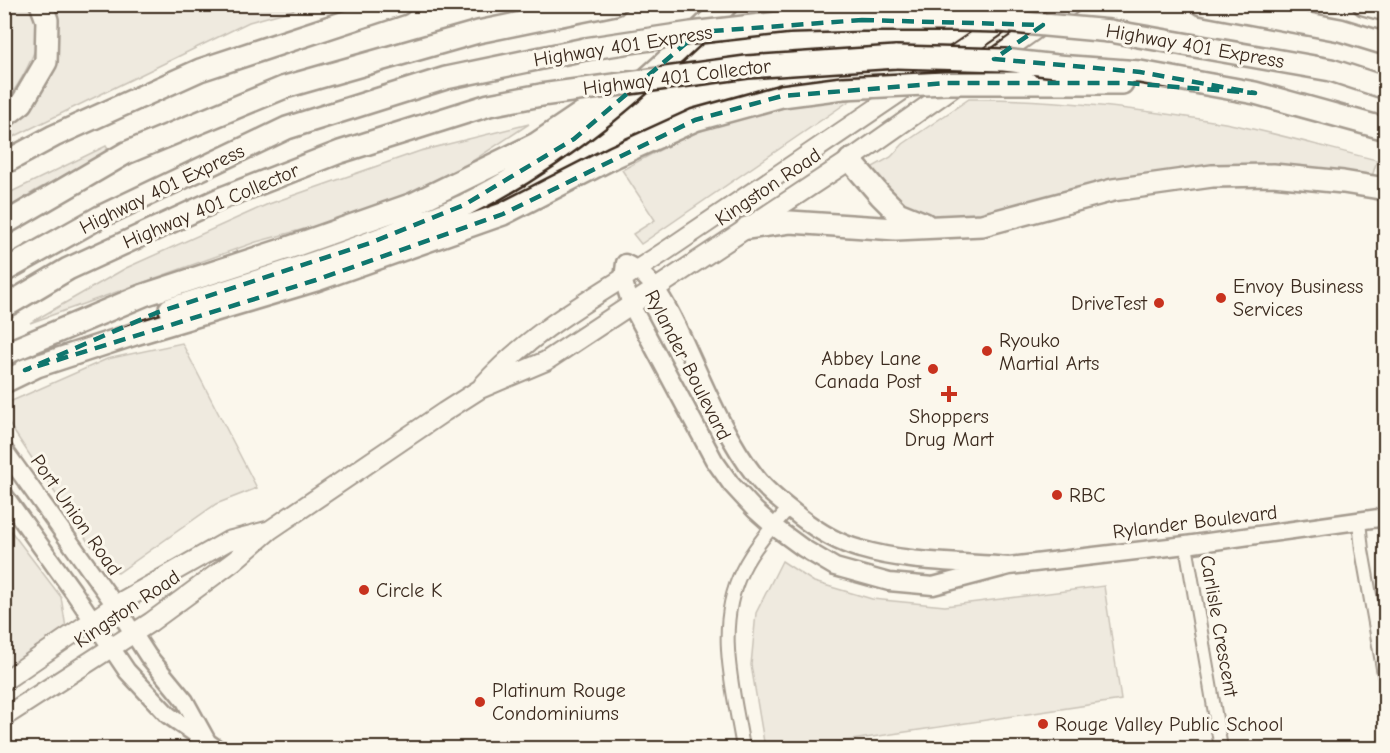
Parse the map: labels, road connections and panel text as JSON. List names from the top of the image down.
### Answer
{
  "streets": {
    "highway": ["Highway 401 Express", "Highway 401 Collector"],
    "main road": ["Kingston Road"],
    "street": ["Rylander Boulevard", "Port Union Road", "Carlisle Crescent"]
  },
  "crossings": [
    ["Kingston Road", "Rylander Boulevard"],
    ["Kingston Road", "Port Union Road"],
    ["Rylander Boulevard", "Carlisle Crescent"]
  ],
  "places": {
    "other": [
      "Envoy Business Services",
      "DriveTest",
      "Ryouko Martial Arts",
      "Abbey Lane Canada Post",
      "RBC",
      "Circle K",
      "Platinum Rouge Condominiums",
      "Rouge Valley Public School"
    ],
    "health": ["Shoppers Drug Mart"]
  }
}
